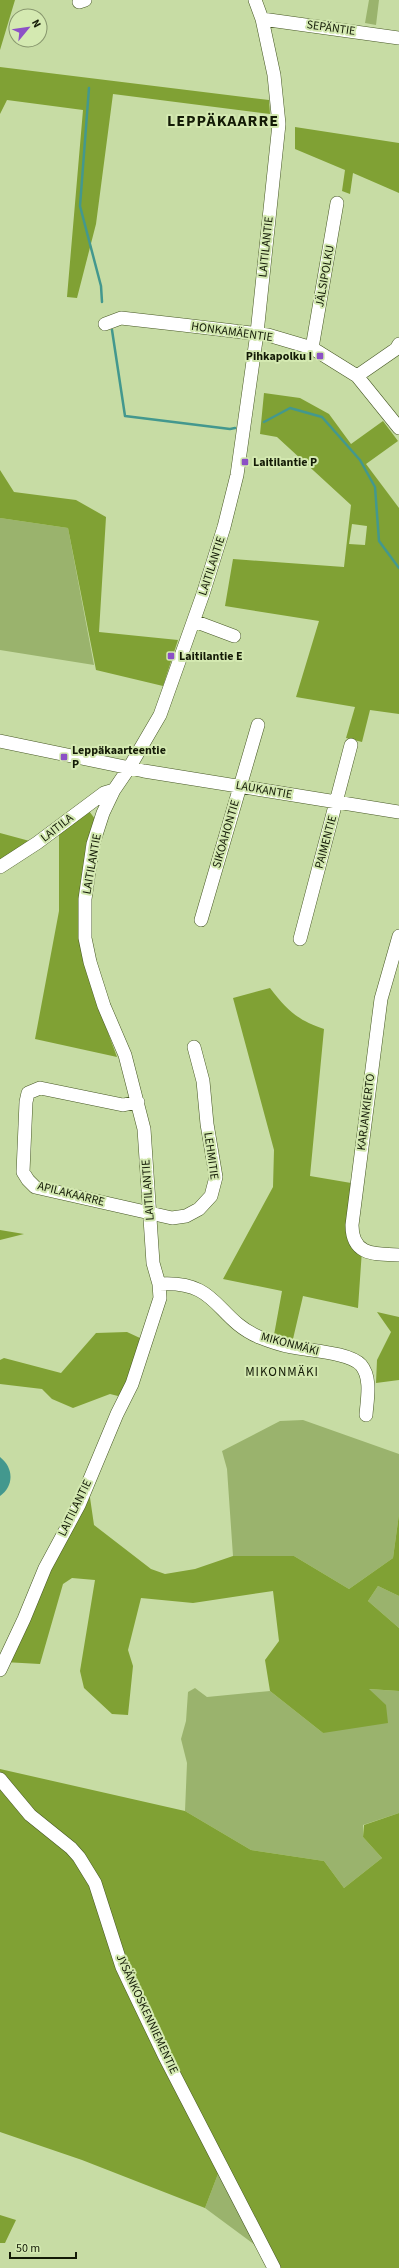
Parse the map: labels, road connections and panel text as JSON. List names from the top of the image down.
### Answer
{
  "streets": {
    "street": [
      "SEPÄNTIE",
      "LAITILANTIE",
      "JÄLSIPOLKU",
      "HONKAMÄENTIE",
      "LAUKANTIE",
      "LAITILA",
      "SIKOAHONTIE",
      "PAIMENTIE",
      "KARJANKIERTO",
      "LEHMITIE",
      "APILAKAARRE",
      "MIKONMÄKI",
      "JYSÄNKOSKENNIEMENTIE"
    ]
  },
  "crossings": [
    ["SEPÄNTIE", "LAITILANTIE"],
    ["LAITILANTIE", "HONKAMÄENTIE"],
    ["LAITILANTIE", "LAUKANTIE"],
    ["LAITILANTIE", "LAITILA"],
    ["LAITILANTIE", "LEHMITIE"],
    ["LAITILANTIE", "APILAKAARRE"],
    ["LAITILANTIE", "MIKONMÄKI"],
    ["JÄLSIPOLKU", "HONKAMÄENTIE"],
    ["LAUKANTIE", "SIKOAHONTIE"],
    ["LAUKANTIE", "PAIMENTIE"],
    ["LEHMITIE", "APILAKAARRE"]
  ],
  "districts": ["LEPPÄKAARRE", "MIKONMÄKI"],
  "places": {
    "transit": [
      "Pihkapolku I",
      "Laitilantie P",
      "Laitilantie E",
      "Leppäkaarteentie P"
    ]
  },
  "scale_bar": "50 m",
  "north": "top right"
}
